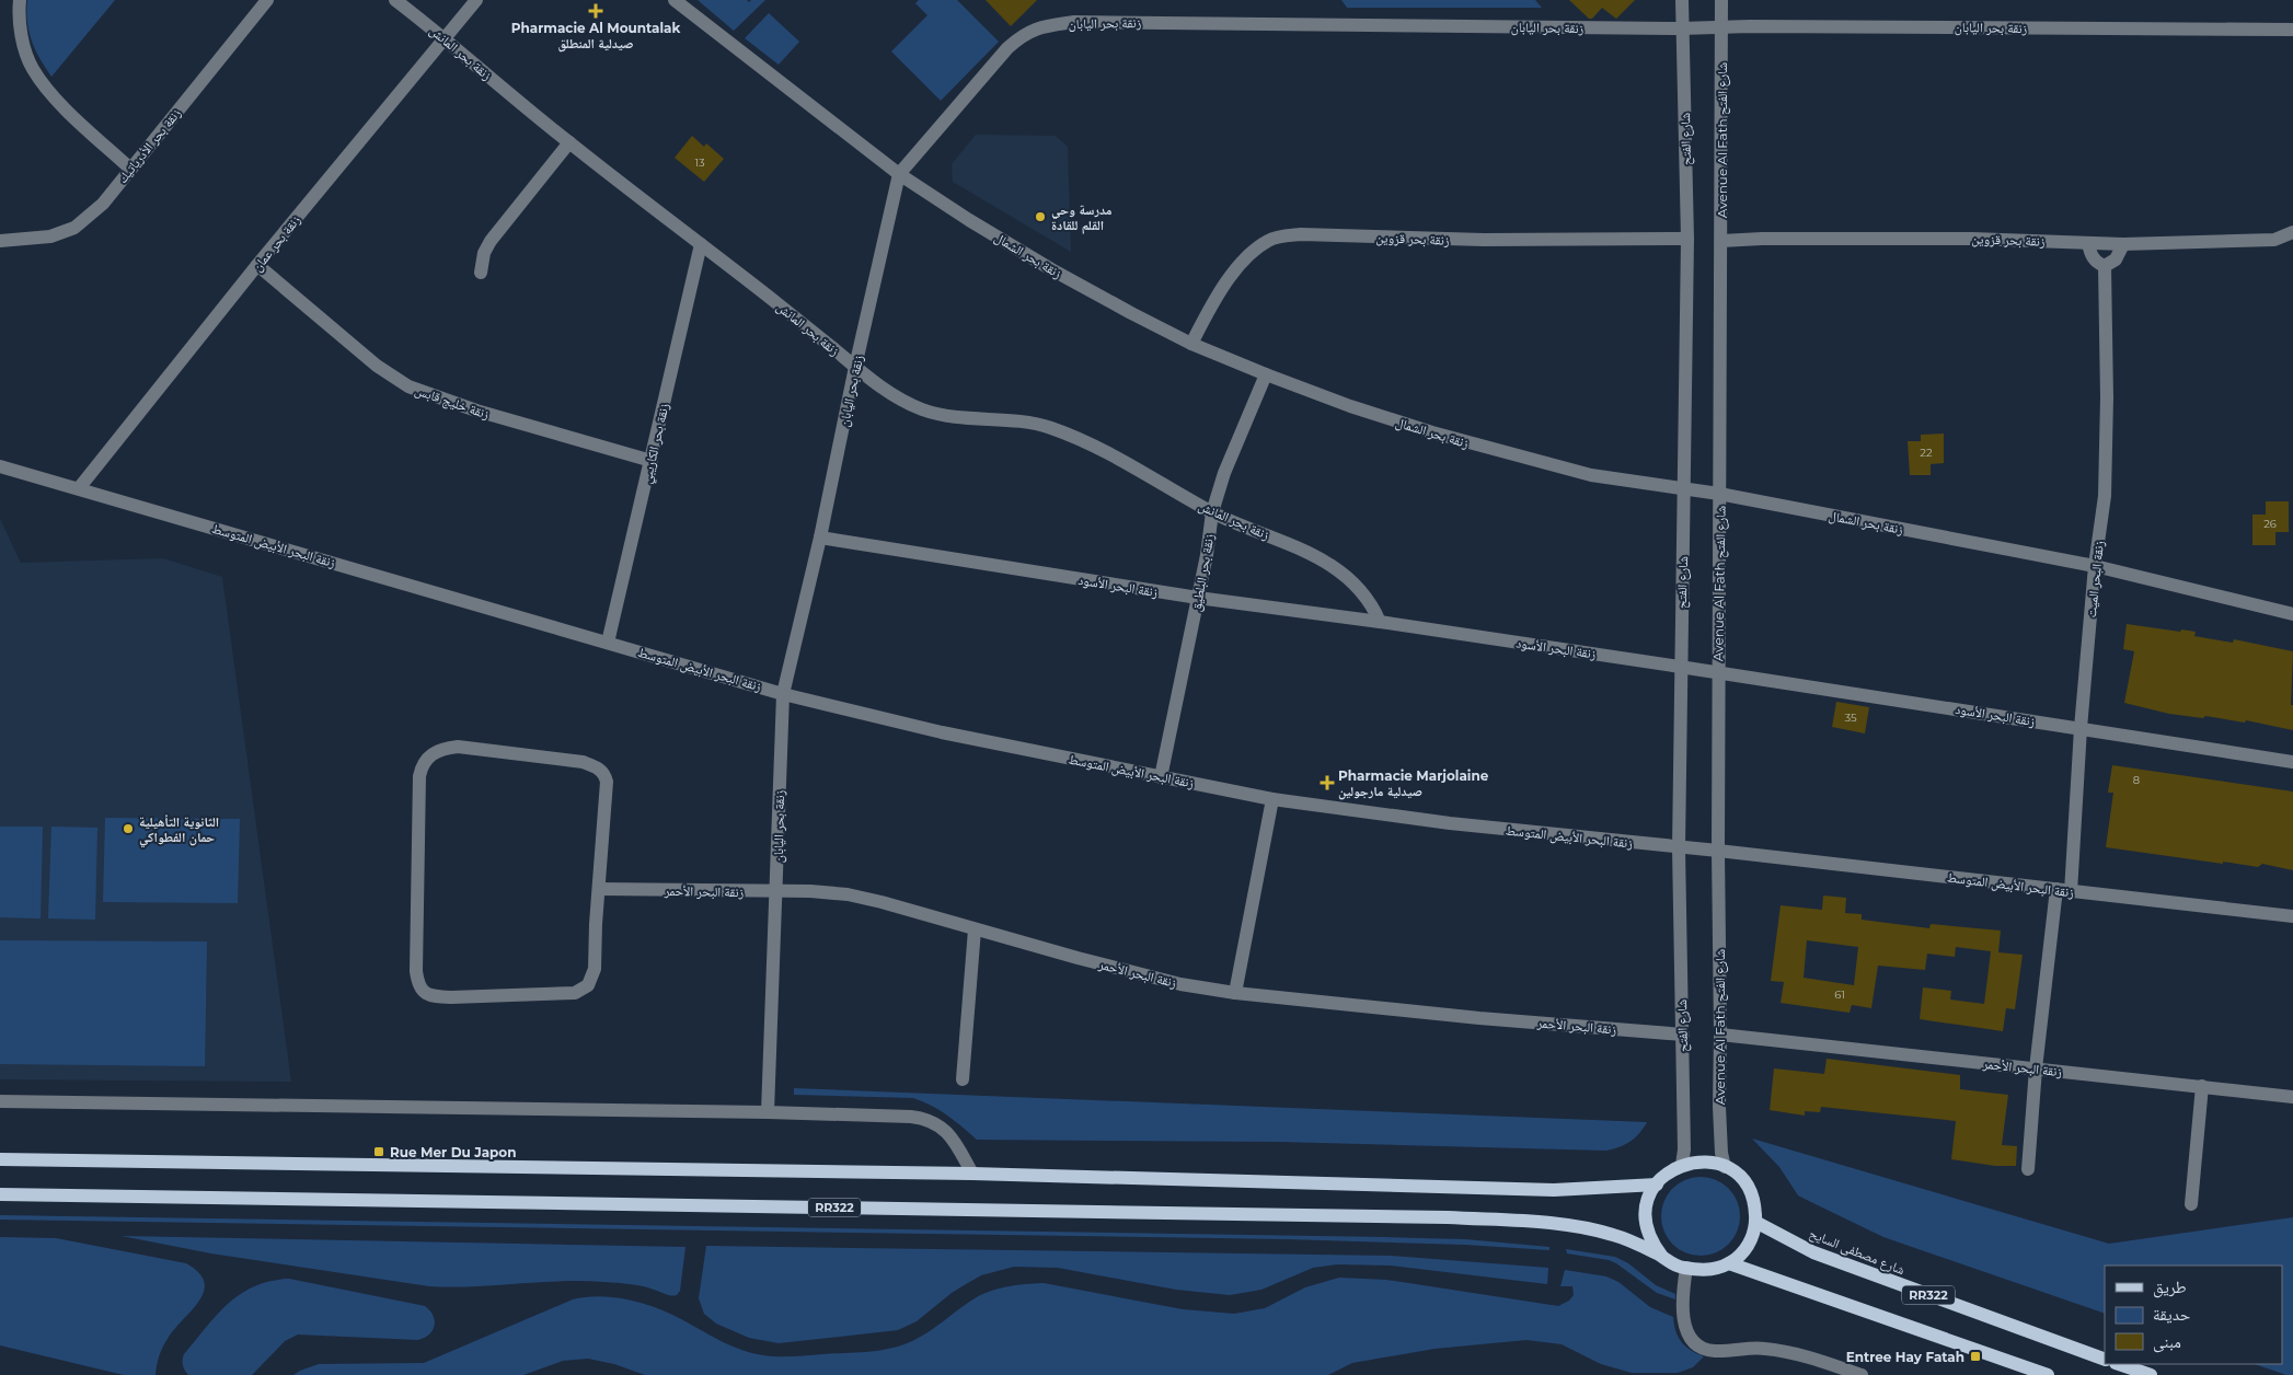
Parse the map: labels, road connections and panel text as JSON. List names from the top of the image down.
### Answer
{
  "streets": {
    "main road": ["RR322", "شارع مصطفى السايح"],
    "street": [
      "زنقة بحر اليابان",
      "زنقة بحر المانش",
      "شارع الفتح",
      "Avenue Al Fath شارع الفتح",
      "زنقة بحر الأدرياتيك",
      "زنقة بحر قزوين",
      "زنقة بحر عمان",
      "زنقة بحر الشمال",
      "زنقة خليج قابس",
      "زنقة بحر الكاريبي",
      "زنقة البحر الأبيض المتوسط",
      "زنقة بحر البلطيق",
      "زنقة البحر الميت",
      "زنقة البحر الأسود",
      "زنقة البحر الأحمر"
    ]
  },
  "crossings": [
    ["زنقة بحر اليابان", "زنقة بحر المانش"],
    ["زنقة بحر اليابان", "شارع الفتح"],
    ["زنقة بحر اليابان", "Avenue Al Fath شارع الفتح"],
    ["زنقة بحر اليابان", "زنقة بحر الشمال"],
    ["زنقة بحر اليابان", "زنقة البحر الأبيض المتوسط"],
    ["زنقة بحر اليابان", "زنقة البحر الأسود"],
    ["زنقة بحر اليابان", "زنقة البحر الأحمر"],
    ["زنقة بحر المانش", "زنقة بحر عمان"],
    ["زنقة بحر المانش", "زنقة بحر الكاريبي"],
    ["زنقة بحر المانش", "زنقة بحر البلطيق"],
    ["زنقة بحر المانش", "زنقة البحر الأسود"],
    ["شارع الفتح", "Avenue Al Fath شارع الفتح"],
    ["شارع الفتح", "زنقة بحر قزوين"],
    ["شارع الفتح", "زنقة بحر الشمال"],
    ["شارع الفتح", "زنقة البحر الأبيض المتوسط"],
    ["شارع الفتح", "زنقة البحر الأسود"],
    ["شارع الفتح", "زنقة البحر الأحمر"],
    ["شارع الفتح", "RR322"],
    ["شارع الفتح", "شارع مصطفى السايح"],
    ["Avenue Al Fath شارع الفتح", "زنقة بحر قزوين"],
    ["Avenue Al Fath شارع الفتح", "زنقة بحر الشمال"],
    ["Avenue Al Fath شارع الفتح", "زنقة البحر الأبيض المتوسط"],
    ["Avenue Al Fath شارع الفتح", "زنقة البحر الأسود"],
    ["Avenue Al Fath شارع الفتح", "زنقة البحر الأحمر"],
    ["Avenue Al Fath شارع الفتح", "RR322"],
    ["Avenue Al Fath شارع الفتح", "شارع مصطفى السايح"],
    ["زنقة بحر قزوين", "زنقة بحر الشمال"],
    ["زنقة بحر عمان", "زنقة خليج قابس"],
    ["زنقة بحر عمان", "زنقة البحر الأبيض المتوسط"],
    ["زنقة بحر الشمال", "زنقة بحر البلطيق"],
    ["زنقة بحر الشمال", "زنقة البحر الميت"],
    ["زنقة خليج قابس", "زنقة بحر الكاريبي"],
    ["زنقة بحر الكاريبي", "زنقة البحر الأبيض المتوسط"],
    ["زنقة البحر الأبيض المتوسط", "زنقة بحر البلطيق"],
    ["زنقة البحر الأبيض المتوسط", "زنقة البحر الميت"],
    ["زنقة بحر البلطيق", "زنقة البحر الأسود"],
    ["زنقة البحر الميت", "زنقة البحر الأسود"],
    ["RR322", "شارع مصطفى السايح"]
  ],
  "places": {
    "health": ["Pharmacie Al Mountalak صيدلية المنطلق", "Pharmacie Marjolaine صيدلية مارجولين"],
    "other": ["مدرسة وحي القلم للقادة", "الثانوية التأهيلية حمان الفطواكي"],
    "transit": ["Rue Mer Du Japon", "Entree Hay Fatah"]
  },
  "house_numbers": [
    "13",
    "22",
    "26",
    "35",
    "8",
    "61"
  ],
  "legend": ["طريق", "حديقة", "مبنى"]
}
